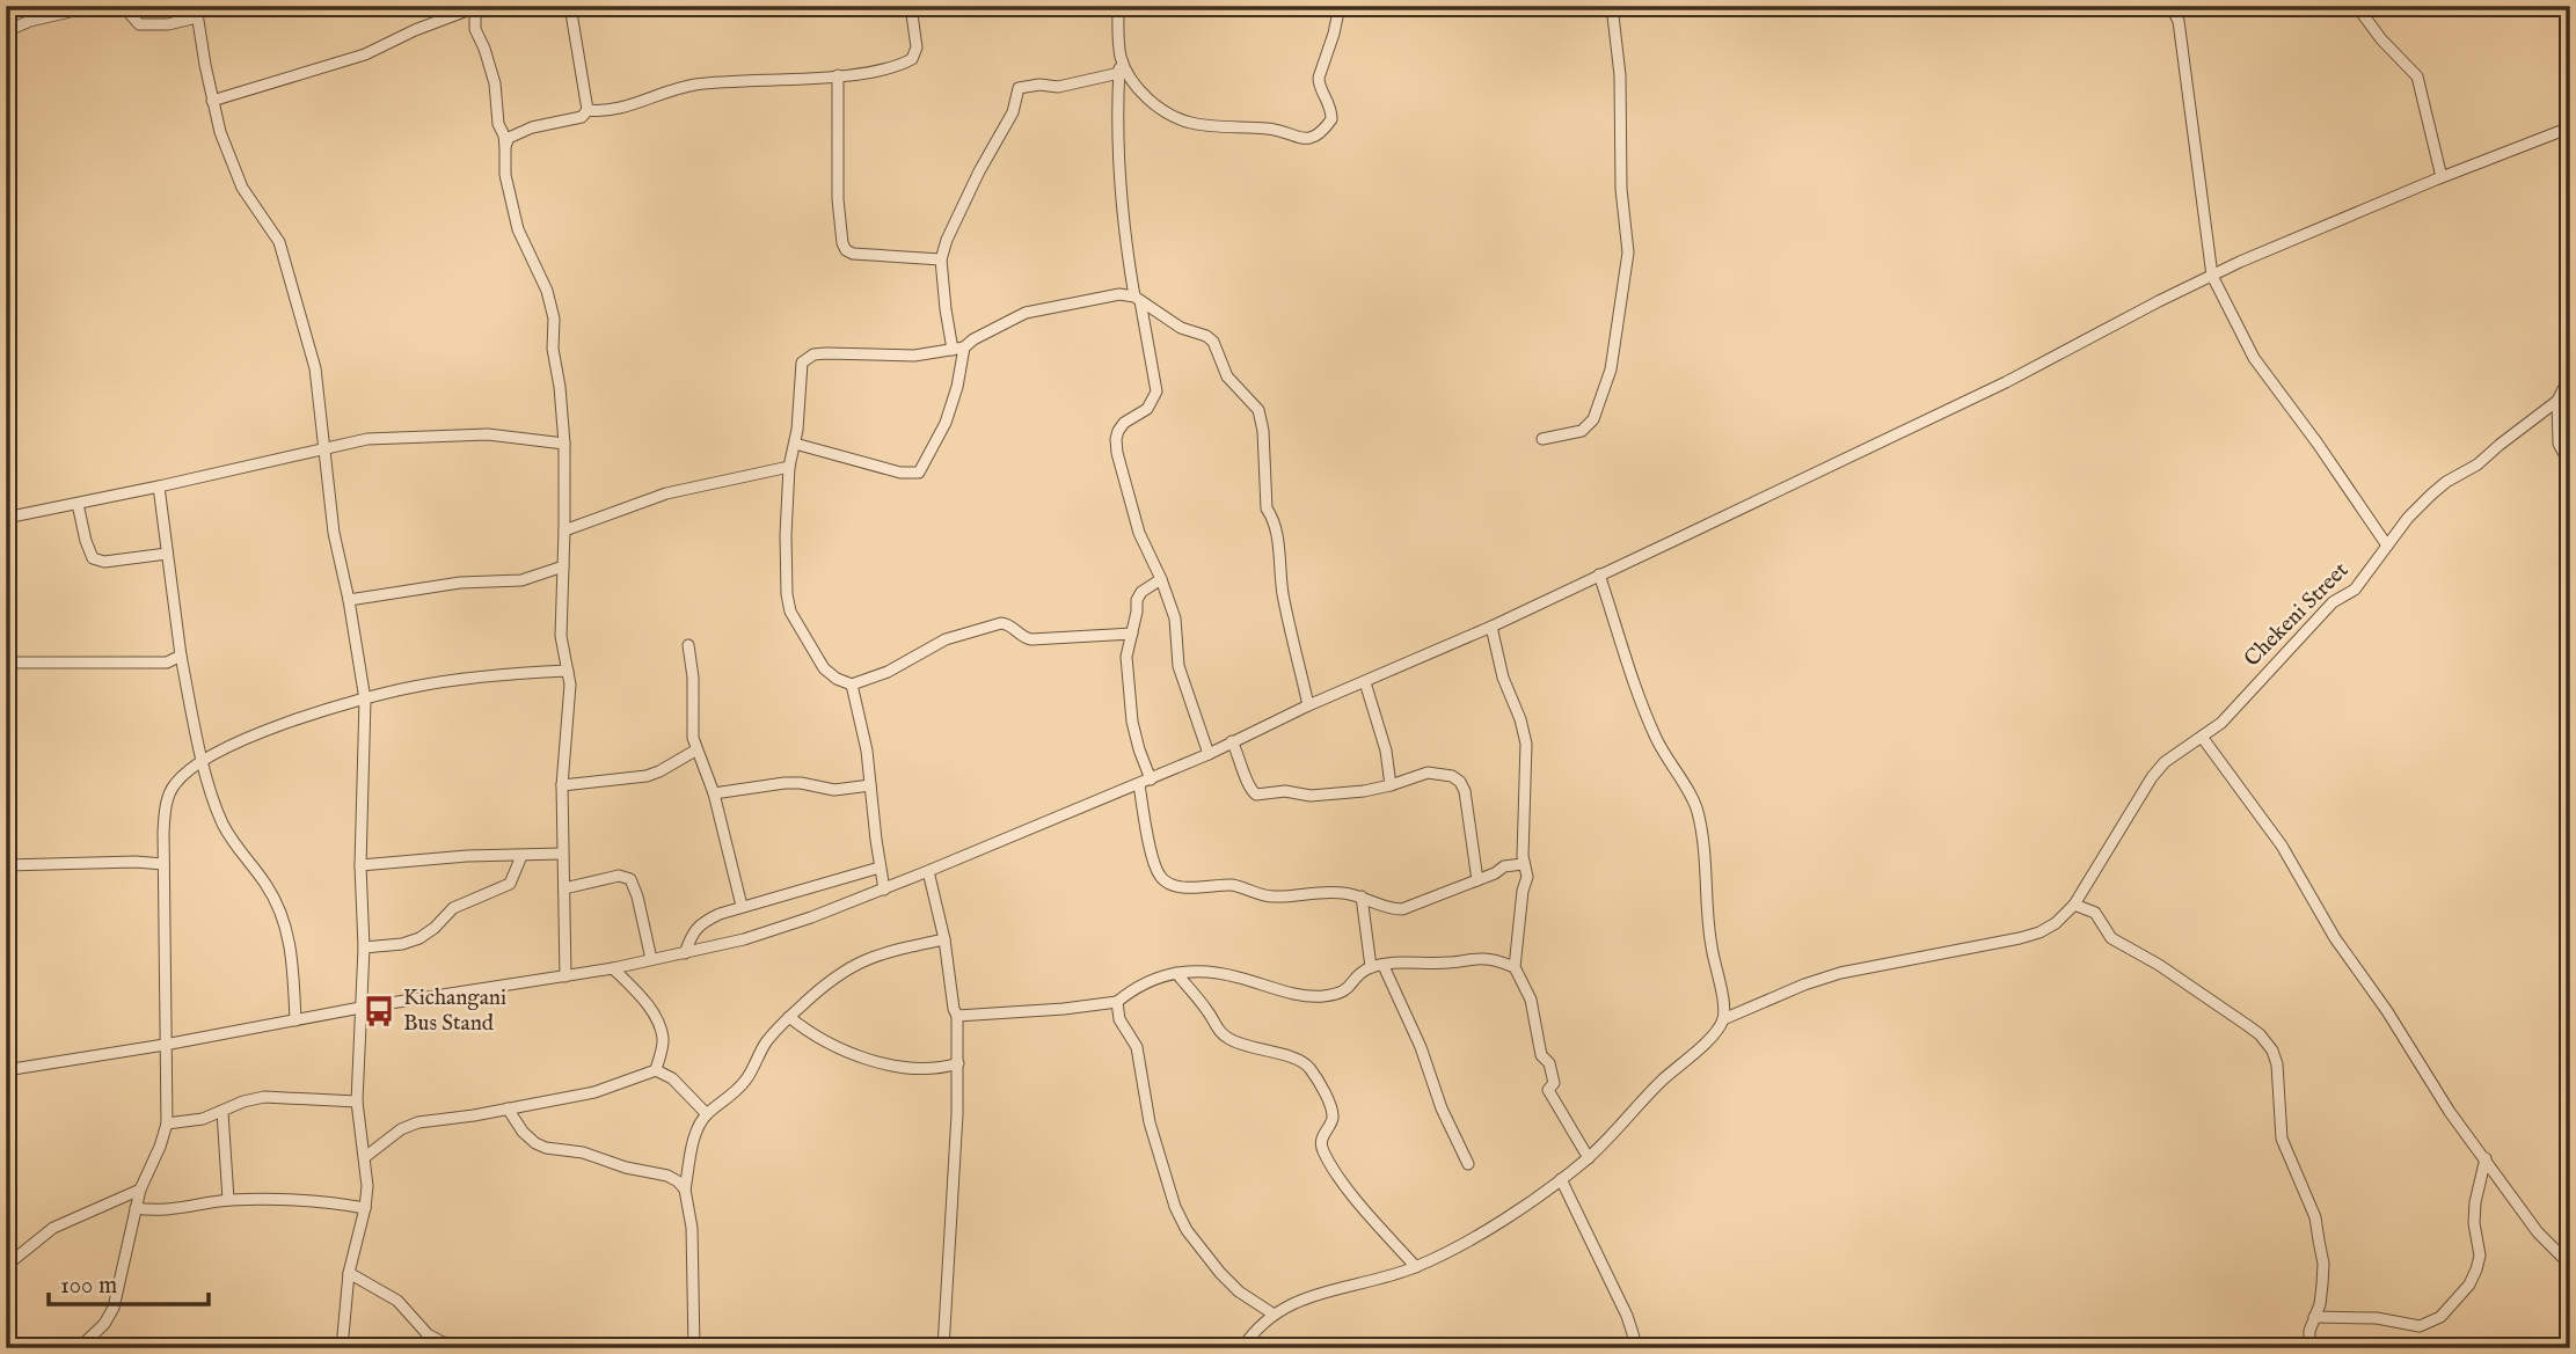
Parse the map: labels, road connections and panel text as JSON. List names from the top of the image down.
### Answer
{
  "streets": {
    "street": ["Chekeni Street"]
  },
  "places": {
    "bus stop": ["Kichangani Bus Stand"]
  },
  "scale_bar": "100 m"
}
